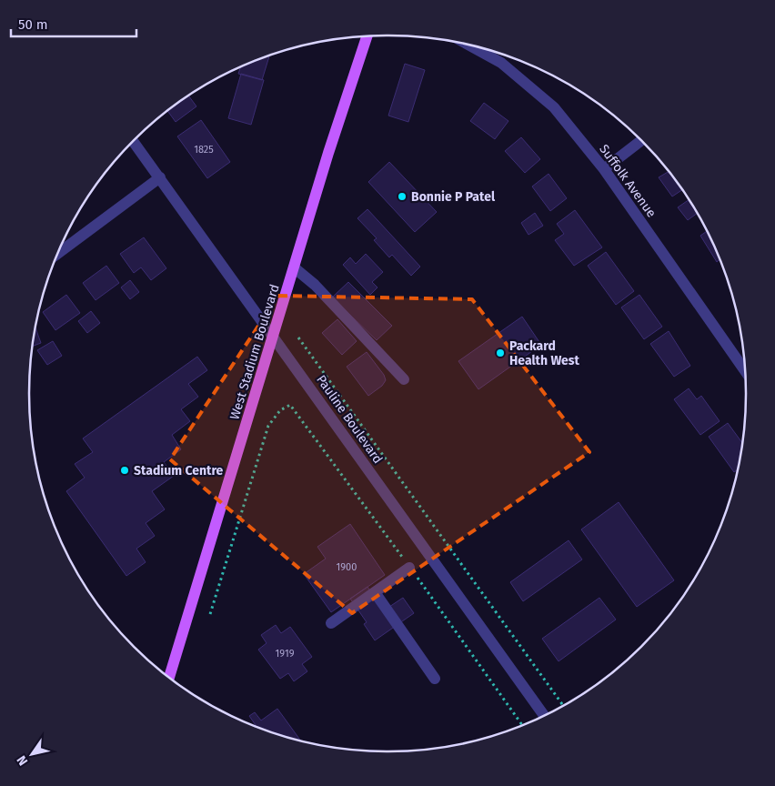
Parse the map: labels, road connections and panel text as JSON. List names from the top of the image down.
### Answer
{
  "streets": {
    "main road": ["West Stadium Boulevard"],
    "street": ["Suffolk Avenue", "Pauline Boulevard"]
  },
  "crossings": [
    ["West Stadium Boulevard", "Pauline Boulevard"]
  ],
  "places": ["Bonnie P Patel", "Packard Health West", "Stadium Centre"],
  "house_numbers": ["1825", "1900", "1919"],
  "scale_bar": "50 m",
  "north": "bottom left"
}
